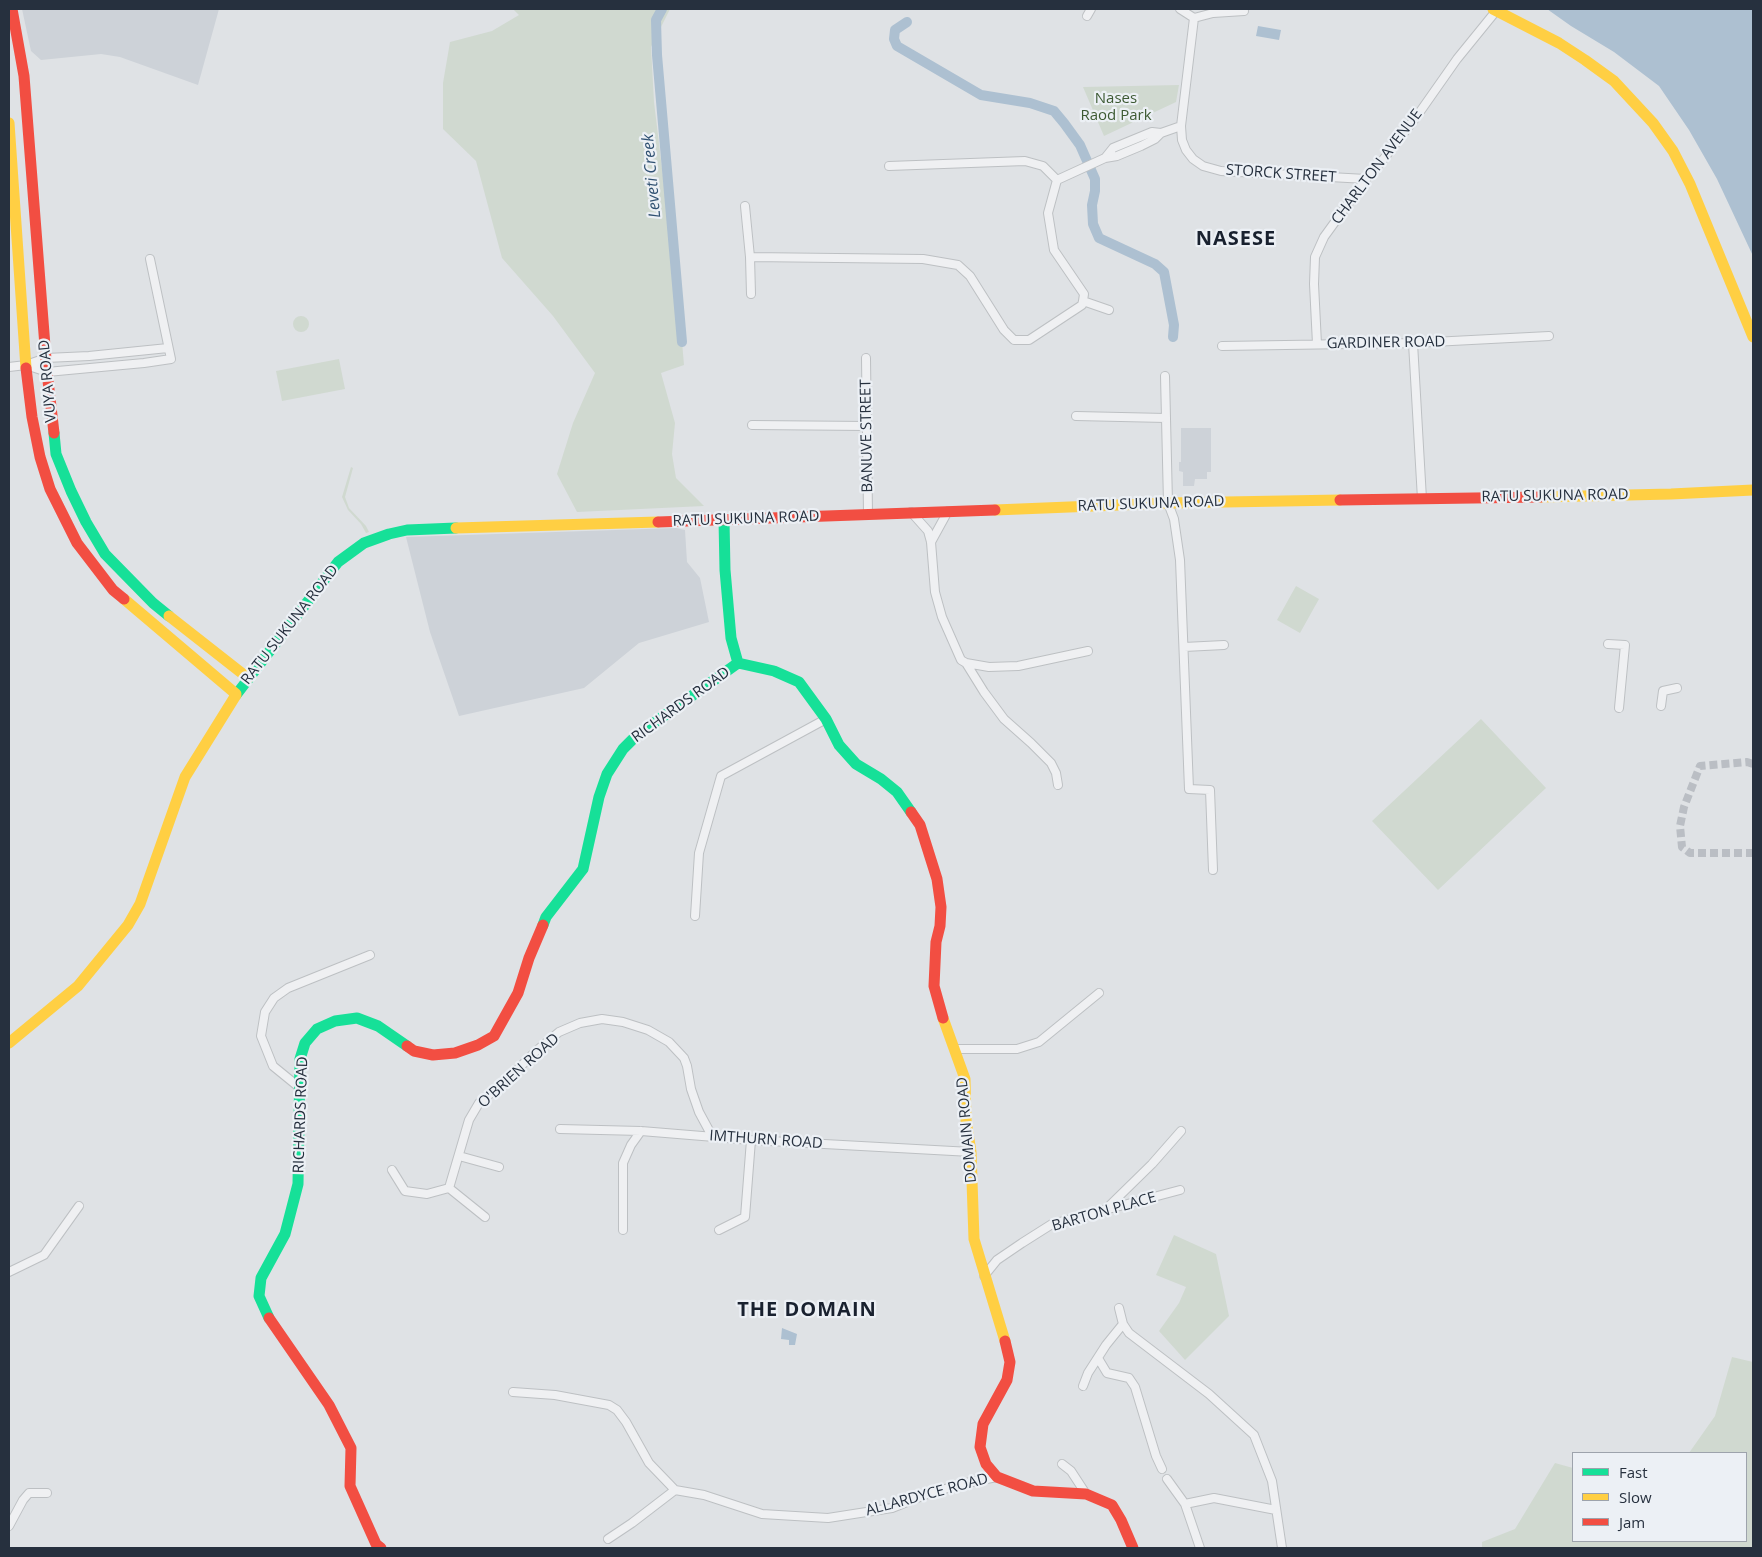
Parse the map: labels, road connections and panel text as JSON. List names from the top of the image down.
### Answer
{
  "streets": {
    "main road": [
      "VUYA ROAD",
      "RATU SUKUNA ROAD",
      "RICHARDS ROAD",
      "DOMAIN ROAD"
    ],
    "street": [
      "CHARLTON AVENUE",
      "STORCK STREET",
      "GARDINER ROAD",
      "BANUVE STREET",
      "O'BRIEN ROAD",
      "IMTHURN ROAD",
      "BARTON PLACE",
      "ALLARDYCE ROAD"
    ]
  },
  "crossings": [
    ["CHARLTON AVENUE", "STORCK STREET"],
    ["CHARLTON AVENUE", "GARDINER ROAD"],
    ["VUYA ROAD", "RATU SUKUNA ROAD"],
    ["BANUVE STREET", "RATU SUKUNA ROAD"],
    ["RICHARDS ROAD", "DOMAIN ROAD"],
    ["O'BRIEN ROAD", "IMTHURN ROAD"],
    ["DOMAIN ROAD", "IMTHURN ROAD"],
    ["DOMAIN ROAD", "BARTON PLACE"],
    ["DOMAIN ROAD", "ALLARDYCE ROAD"]
  ],
  "districts": ["NASESE", "THE DOMAIN"],
  "water": ["Leveti Creek"],
  "parks": ["Nases Raod Park"],
  "legend": ["Fast", "Slow", "Jam"]
}
